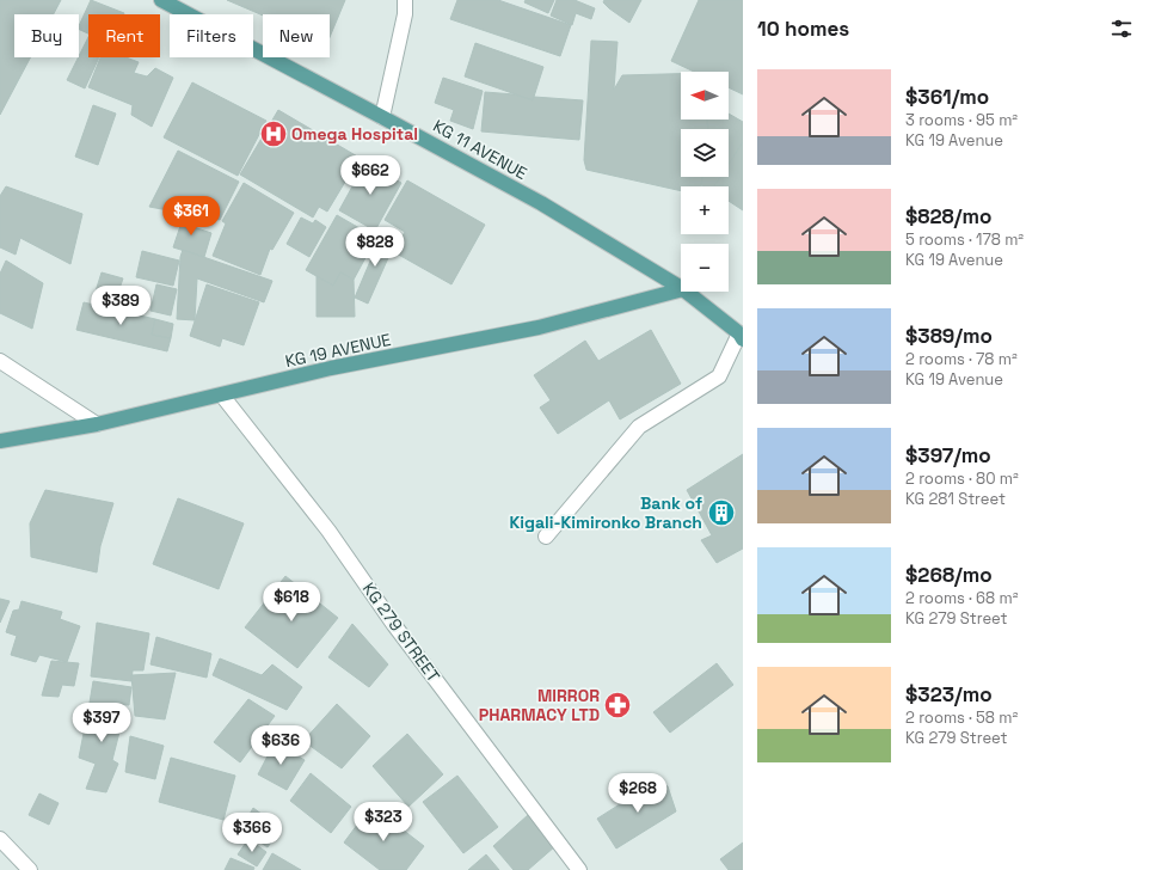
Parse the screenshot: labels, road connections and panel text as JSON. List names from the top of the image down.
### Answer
{
  "streets": {
    "main road": ["KG 11 AVENUE", "KG 19 AVENUE"],
    "street": ["KG 279 STREET"]
  },
  "crossings": [
    ["KG 19 AVENUE", "KG 279 STREET"]
  ],
  "places": {
    "hospital": ["Omega Hospital"],
    "building": ["Bank of Kigali-Kimironko Branch"],
    "pharmacy": ["MIRROR PHARMACY LTD"]
  },
  "north": "left",
  "page": {
    "heading": "10 homes",
    "chip": [
      "Buy",
      "Rent",
      "Filters",
      "New"
    ],
    "list": [
      {
        "name": "$361/mo",
        "note": "3 rooms · 95 m² · KG 19 Avenue"
      },
      {
        "name": "$828/mo",
        "note": "5 rooms · 178 m² · KG 19 Avenue"
      },
      {
        "name": "$389/mo",
        "note": "2 rooms · 78 m² · KG 19 Avenue"
      },
      {
        "name": "$397/mo",
        "note": "2 rooms · 80 m² · KG 281 Street"
      },
      {
        "name": "$268/mo",
        "note": "2 rooms · 68 m² · KG 279 Street"
      },
      {
        "name": "$323/mo",
        "note": "2 rooms · 58 m² · KG 279 Street"
      }
    ],
    "map_buttons": ["+", "−"],
    "price": [
      "$662",
      "$361",
      "$828",
      "$389",
      "$618",
      "$397",
      "$636",
      "$268",
      "$323",
      "$366"
    ]
  }
}
